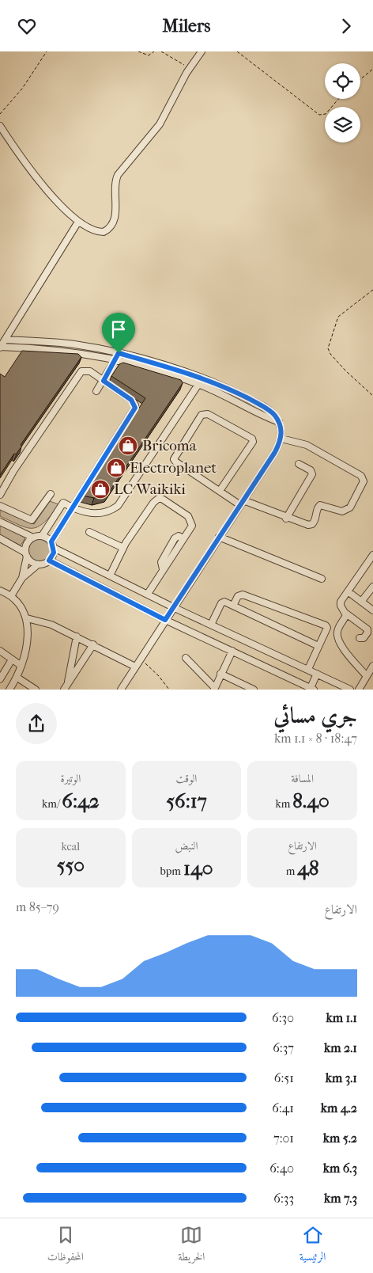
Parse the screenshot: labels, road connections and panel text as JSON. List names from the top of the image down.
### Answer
{
  "places": {
    "shop": ["Bricoma", "Electroplanet", "LC Waikiki"]
  },
  "page": {
    "header": "Milers",
    "heading": ["جري مسائي", "18:47 · 8 × 1.1 km"],
    "stats": [
      ["المسافة", "8.40 km"],
      ["الوقت", "56:17"],
      ["الوتيرة", "6:42 /km"],
      ["الارتفاع", "48 m"],
      ["النبض", "140 bpm"],
      ["kcal", "550"]
    ],
    "chart": ["الارتفاع", "79–85 m"],
    "list": [
      {
        "name": "1.1 km",
        "note": "6:30"
      },
      {
        "name": "2.1 km",
        "note": "6:37"
      },
      {
        "name": "3.1 km",
        "note": "6:51"
      },
      {
        "name": "4.2 km",
        "note": "6:41"
      },
      {
        "name": "5.2 km",
        "note": "7:01"
      },
      {
        "name": "6.3 km",
        "note": "6:40"
      },
      {
        "name": "7.3 km",
        "note": "6:33"
      }
    ],
    "tabs": ["الرئيسية", "الخريطة", "المحفوظات"]
  }
}
